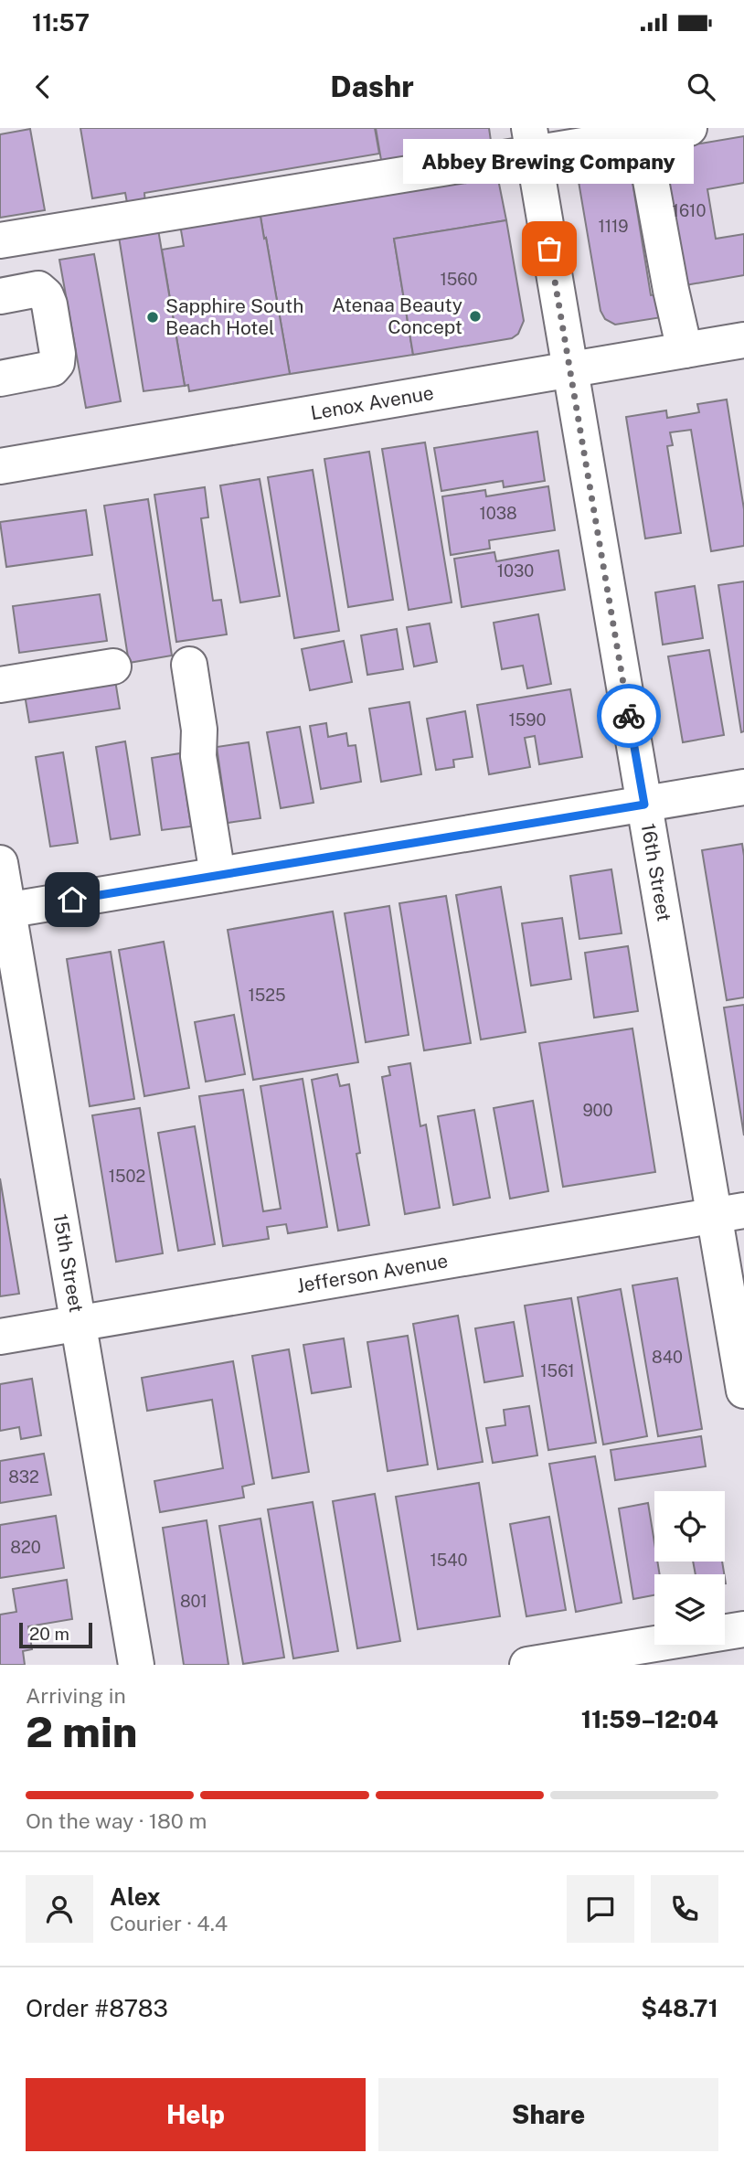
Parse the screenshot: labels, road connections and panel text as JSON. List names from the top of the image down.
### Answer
{
  "streets": {
    "street": [
      "Lenox Avenue",
      "16th Street",
      "15th Street",
      "Jefferson Avenue"
    ]
  },
  "crossings": [
    ["Lenox Avenue", "16th Street"],
    ["16th Street", "Jefferson Avenue"],
    ["15th Street", "Jefferson Avenue"]
  ],
  "places": ["Abbey Brewing Company", "Atenaa Beauty Concept", "Sapphire South Beach Hotel"],
  "house_numbers": [
    "1610",
    "1119",
    "1560",
    "1038",
    "1030",
    "1590",
    "1525",
    "900",
    "1502",
    "840",
    "1561",
    "832",
    "820",
    "1540",
    "801"
  ],
  "scale_bar": "20 m",
  "page": {
    "status": "11:57",
    "header": "Dashr",
    "bubble": "Abbey Brewing Company",
    "scale": "20 m",
    "heading": ["2 min", "Arriving in", "11:59–12:04"],
    "panel": [
      "Alex",
      "Courier · 4.4",
      "Order #8783",
      "$48.71"
    ],
    "bar": "On the way · 180 m",
    "buttons": ["Help", "Share"]
  }
}
